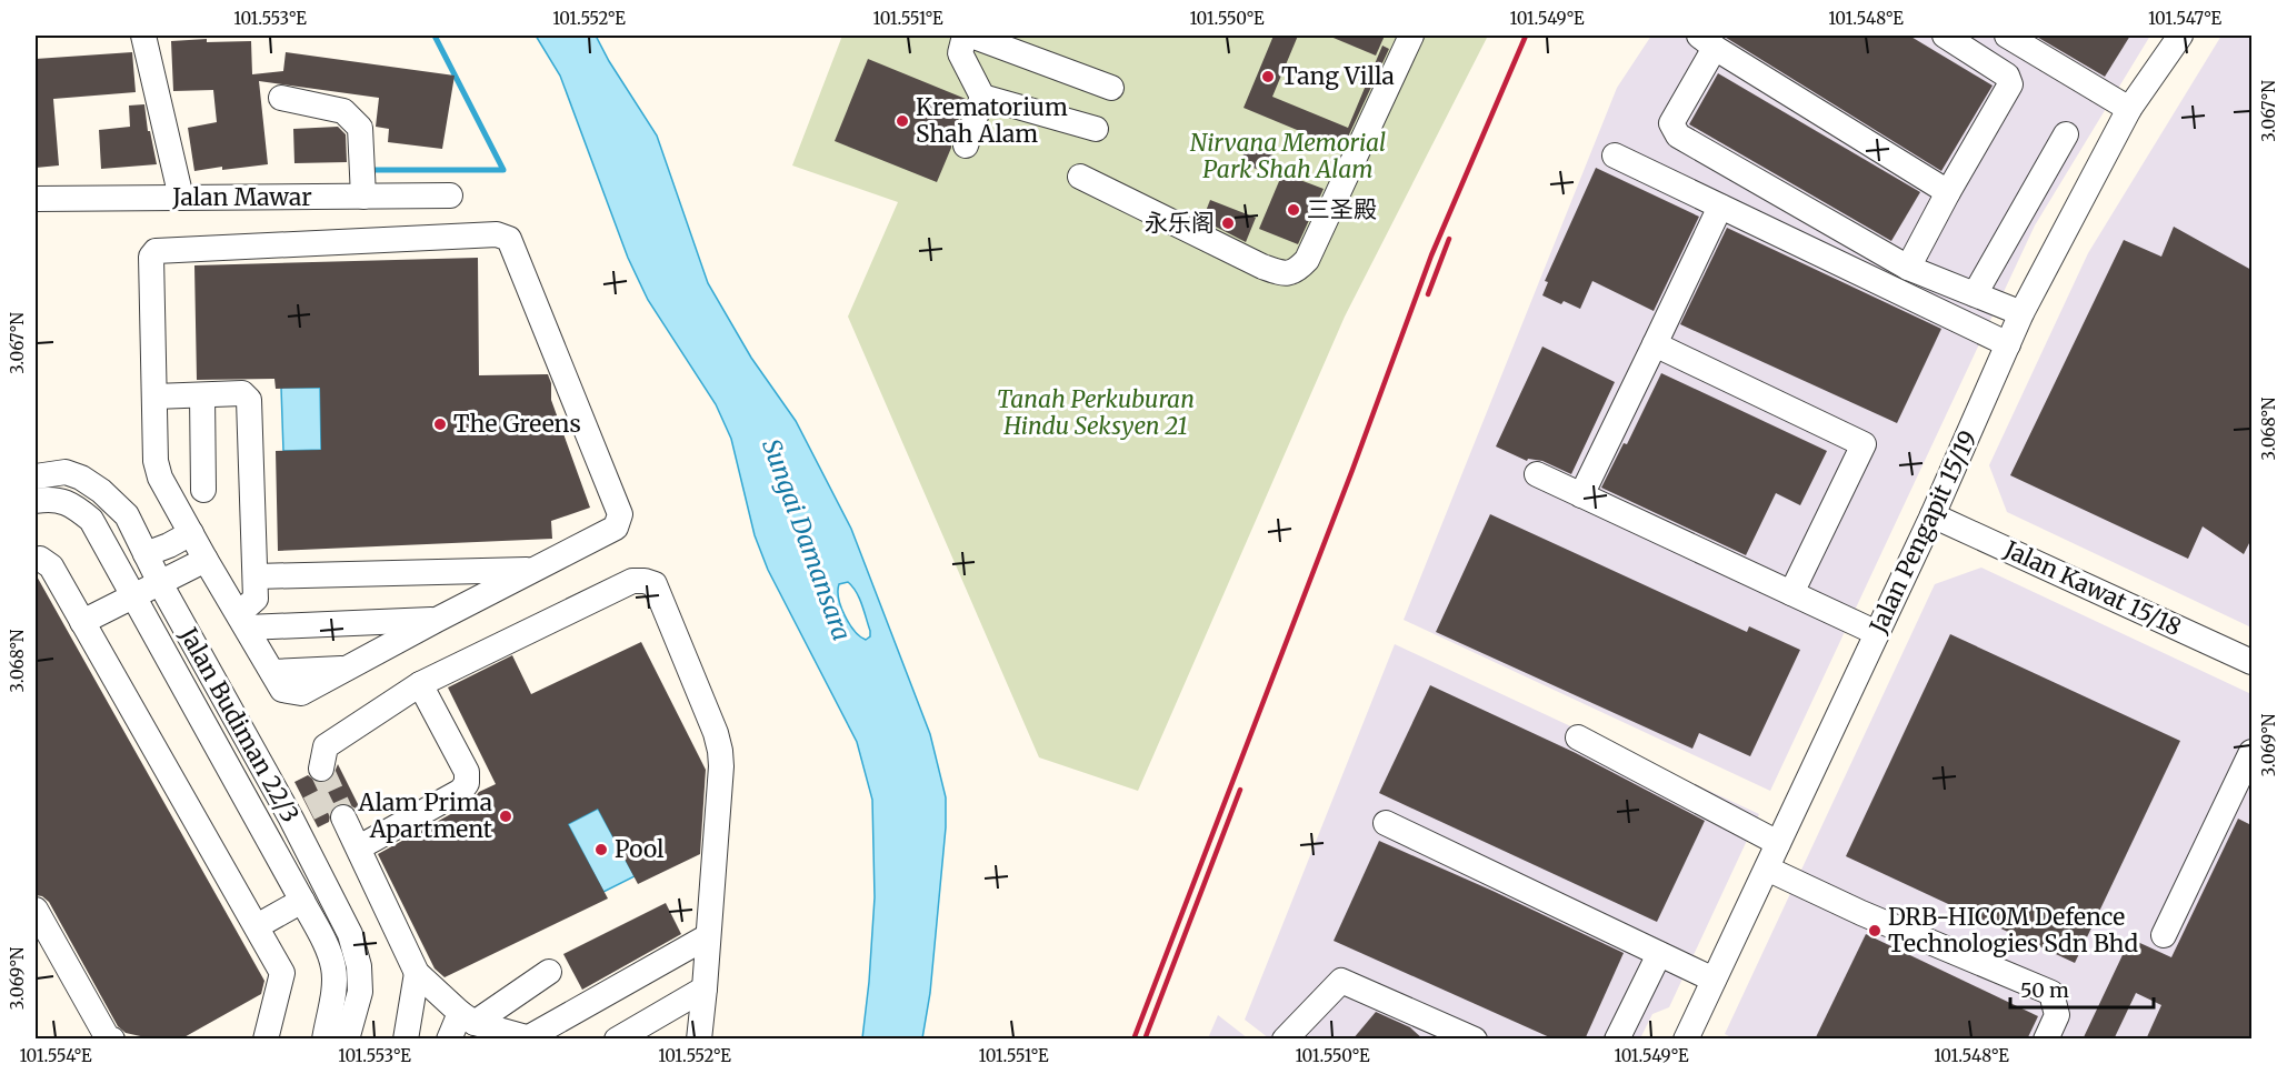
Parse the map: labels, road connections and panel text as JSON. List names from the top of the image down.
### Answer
{
  "streets": {
    "street": [
      "Jalan Mawar",
      "Jalan Pengapit 15/19",
      "Jalan Kawat 15/18",
      "Jalan Budiman 22/3"
    ]
  },
  "crossings": [
    ["Jalan Pengapit 15/19", "Jalan Kawat 15/18"]
  ],
  "water": ["Sungai Damansara"],
  "parks": ["Nirvana Memorial Park Shah Alam", "Tanah Perkuburan Hindu Seksyen 21"],
  "places": [
    "Tang Villa",
    "Krematorium Shah Alam",
    "三圣殿",
    "永乐阁",
    "The Greens",
    "Alam Prima Apartment",
    "Pool",
    "DRB-HICOM Defence Technologies Sdn Bhd"
  ],
  "scale_bar": "50 m",
  "coordinates": [
    "101.553°E",
    "101.552°E",
    "101.551°E",
    "101.550°E",
    "101.549°E",
    "101.548°E",
    "101.547°E",
    "3.067°N",
    "3.068°N",
    "3.069°N",
    "101.554°E"
  ]
}
